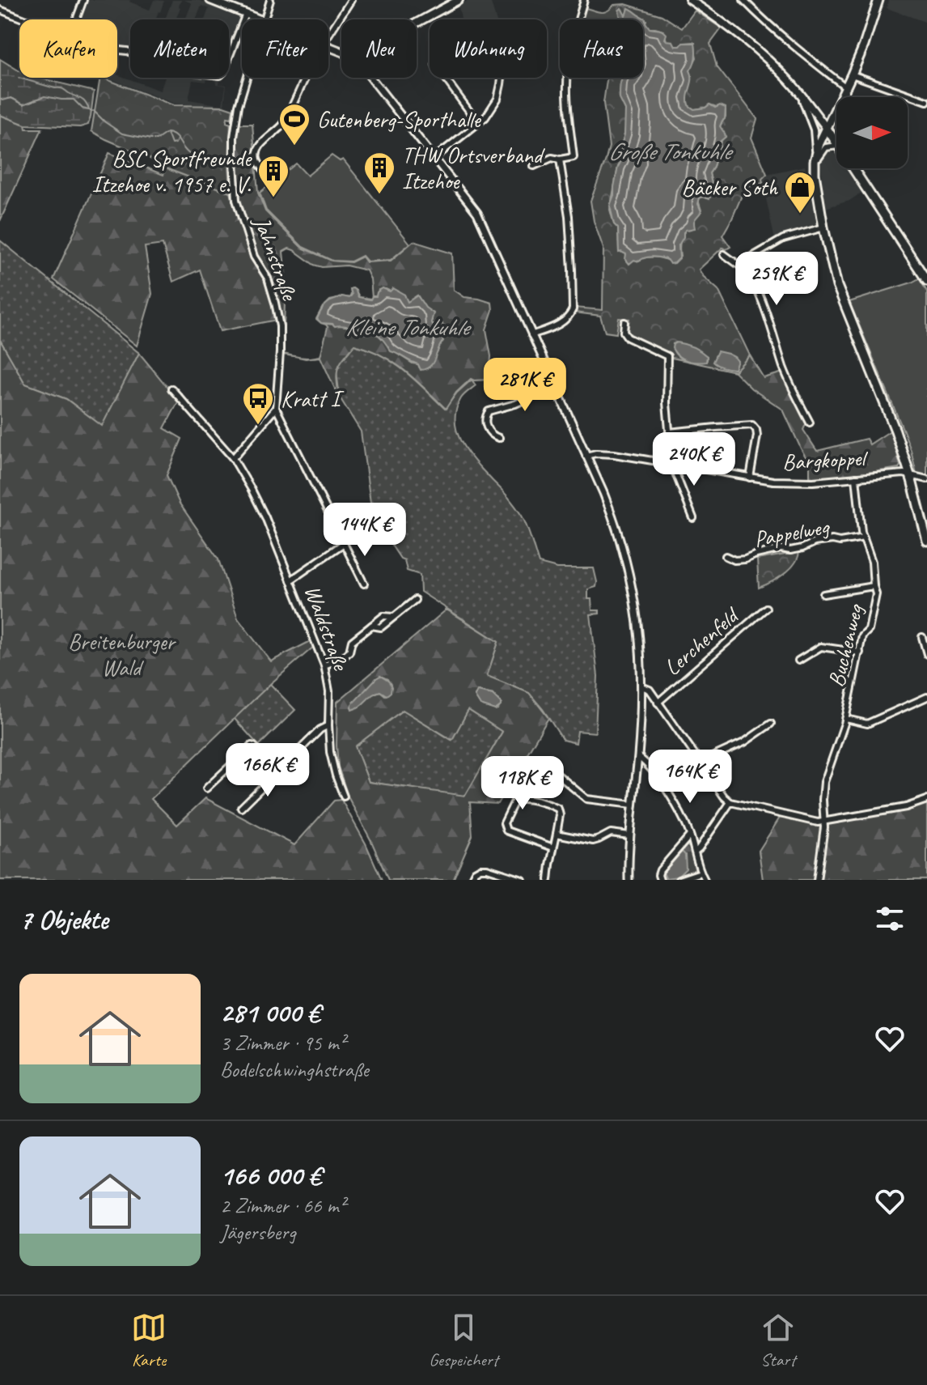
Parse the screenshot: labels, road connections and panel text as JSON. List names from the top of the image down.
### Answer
{
  "streets": {
    "street": [
      "Jahnstraße",
      "Bargkoppel",
      "Pappelweg",
      "Waldstraße",
      "Lerchenfeld",
      "Buchenweg"
    ]
  },
  "crossings": [
    ["Bargkoppel", "Buchenweg"],
    ["Pappelweg", "Buchenweg"]
  ],
  "water": ["Große Tonkuhle", "Kleine Tonkuhle"],
  "parks": ["Breitenburger Wald"],
  "places": {
    "sports": ["Gutenberg-Sporthalle"],
    "building": ["THW Ortsverband Itzehoe", "BSC Sportfreunde Itzehoe v. 1957 e. V."],
    "shop": ["Bäcker Soth"],
    "bus stop": ["Kratt I"]
  },
  "north": "right",
  "page": {
    "chip": [
      "Kaufen",
      "Mieten",
      "Filter",
      "Neu",
      "Wohnung",
      "Haus"
    ],
    "price": [
      "259K €",
      "281K €",
      "240K €",
      "144K €",
      "166K €",
      "164K €",
      "118K €"
    ],
    "heading": "7 Objekte",
    "list": [
      {
        "name": "281 000 €",
        "note": "3 Zimmer · 95 m² · Bodelschwinghstraße"
      },
      {
        "name": "166 000 €",
        "note": "2 Zimmer · 66 m² · Jägersberg"
      }
    ],
    "tabs": ["Karte", "Gespeichert", "Start"]
  }
}
